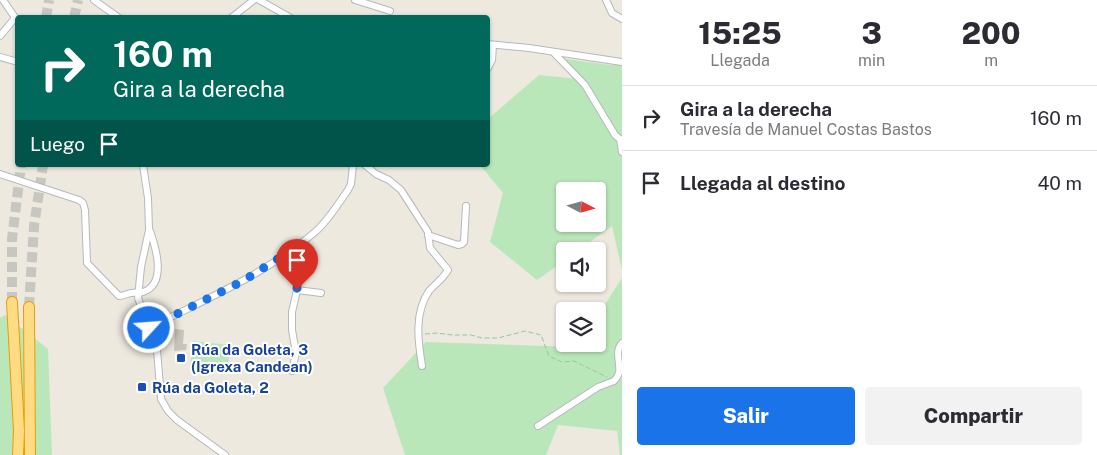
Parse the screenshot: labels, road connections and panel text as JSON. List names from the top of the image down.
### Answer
{
  "places": {
    "transit": ["Rúa da Goleta, 3 (Igrexa Candean)", "Rúa da Goleta, 2"]
  },
  "north": "right",
  "page": {
    "eta": [
      "15:25",
      "Llegada",
      "3",
      "min",
      "200",
      "m"
    ],
    "turn": ["160 m", "Gira a la derecha"],
    "list": [
      {
        "name": "Gira a la derecha",
        "note": "Travesía de Manuel Costas Bastos",
        "value": "160 m"
      },
      {
        "name": "Llegada al destino",
        "value": "40 m"
      }
    ],
    "then": "Luego",
    "buttons": ["Salir", "Compartir"]
  }
}
